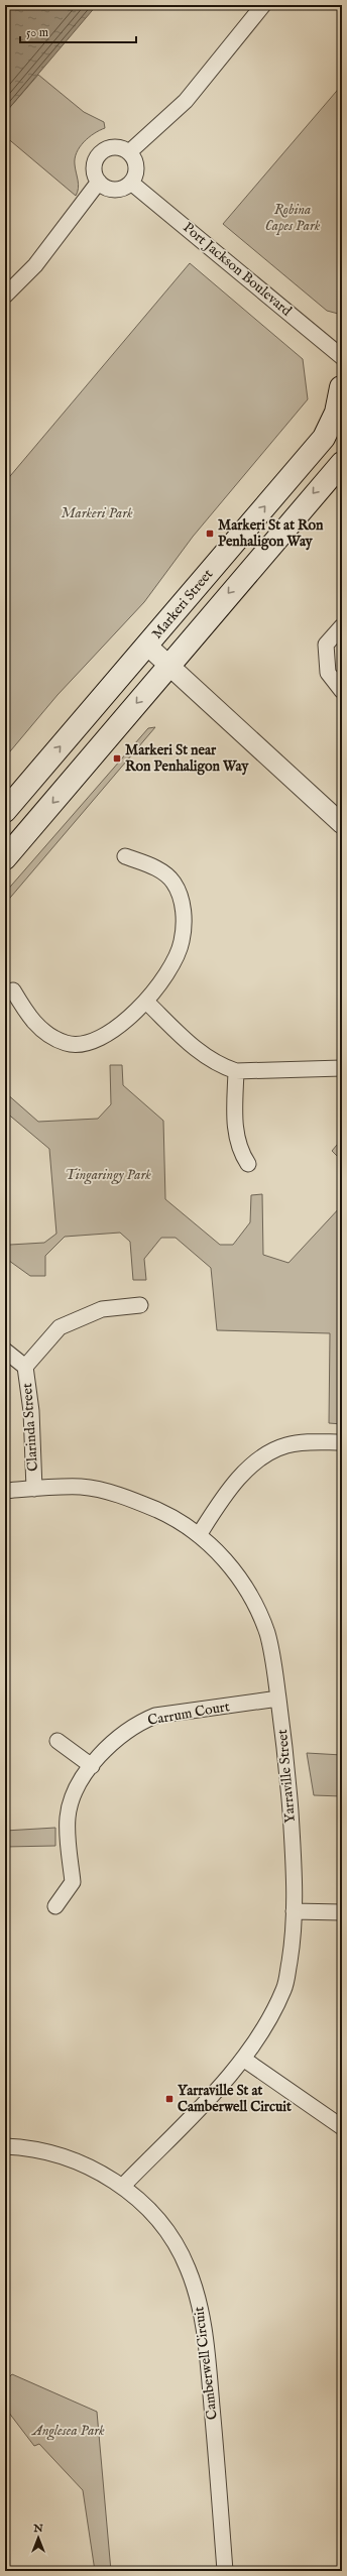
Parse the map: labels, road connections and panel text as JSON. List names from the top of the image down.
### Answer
{
  "streets": {
    "main road": ["Markeri Street"],
    "street": [
      "Port Jackson Boulevard",
      "Clarinda Street",
      "Carrum Court",
      "Yarraville Street",
      "Camberwell Circuit"
    ]
  },
  "crossings": [
    ["Clarinda Street", "Yarraville Street"],
    ["Carrum Court", "Yarraville Street"],
    ["Yarraville Street", "Camberwell Circuit"]
  ],
  "parks": [
    "Robina Capes Park",
    "Markeri Park",
    "Tingaringy Park",
    "Anglesea Park"
  ],
  "places": {
    "transit": ["Markeri St at Ron Penhaligon Way", "Markeri St near Ron Penhaligon Way", "Yarraville St at Camberwell Circuit"]
  },
  "scale_bar": "50 m",
  "north": "top"
}
